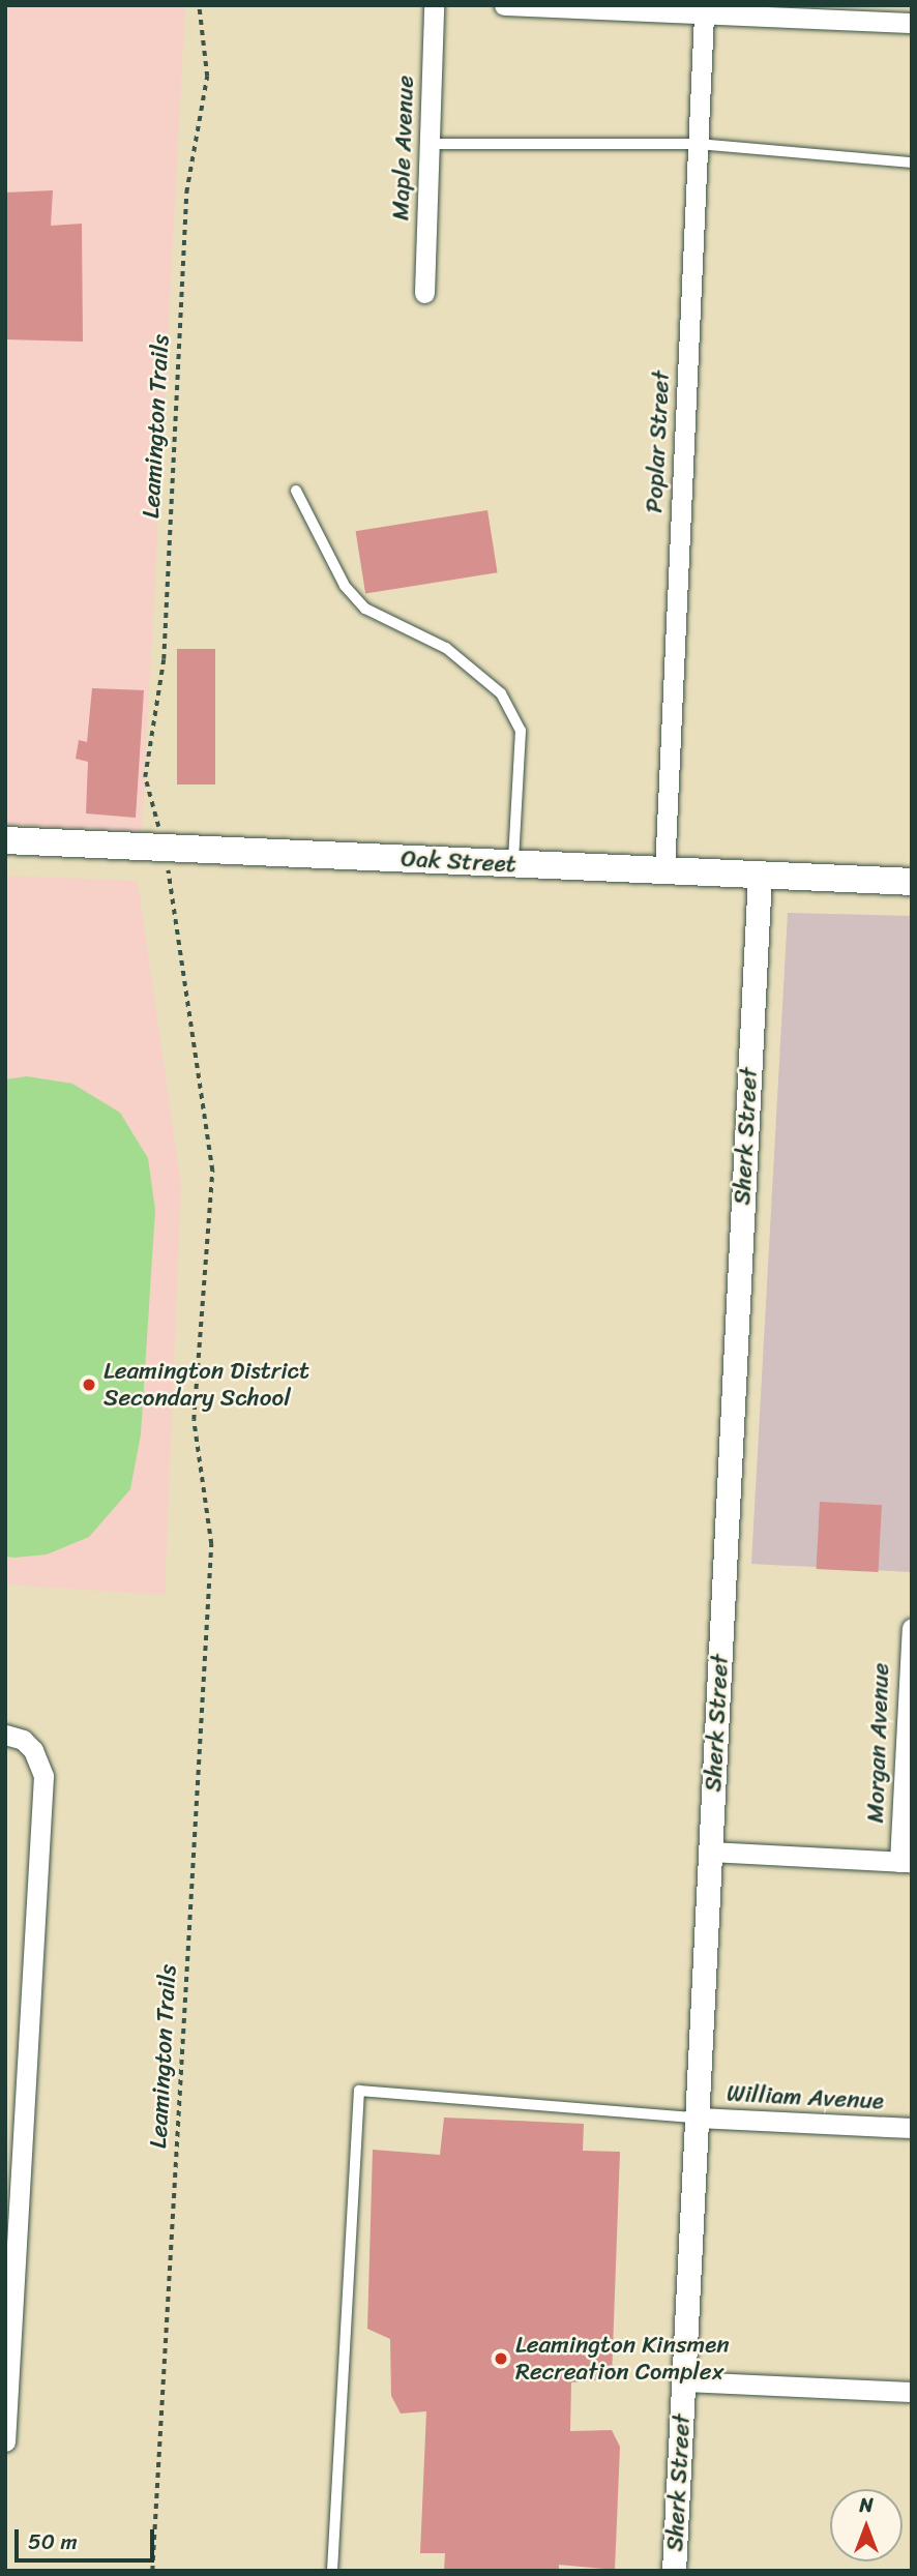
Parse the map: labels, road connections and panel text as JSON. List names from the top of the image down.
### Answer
{
  "streets": {
    "main road": ["Oak Street"],
    "street": [
      "Maple Avenue",
      "Poplar Street",
      "Sherk Street",
      "Morgan Avenue",
      "William Avenue"
    ],
    "path": ["Leamington Trails"]
  },
  "crossings": [
    ["Leamington Trails", "Oak Street"],
    ["Poplar Street", "Oak Street"],
    ["Oak Street", "Sherk Street"],
    ["Sherk Street", "William Avenue"]
  ],
  "places": ["Leamington District Secondary School", "Leamington Kinsmen Recreation Complex"],
  "scale_bar": "50 m",
  "north": "top"
}
